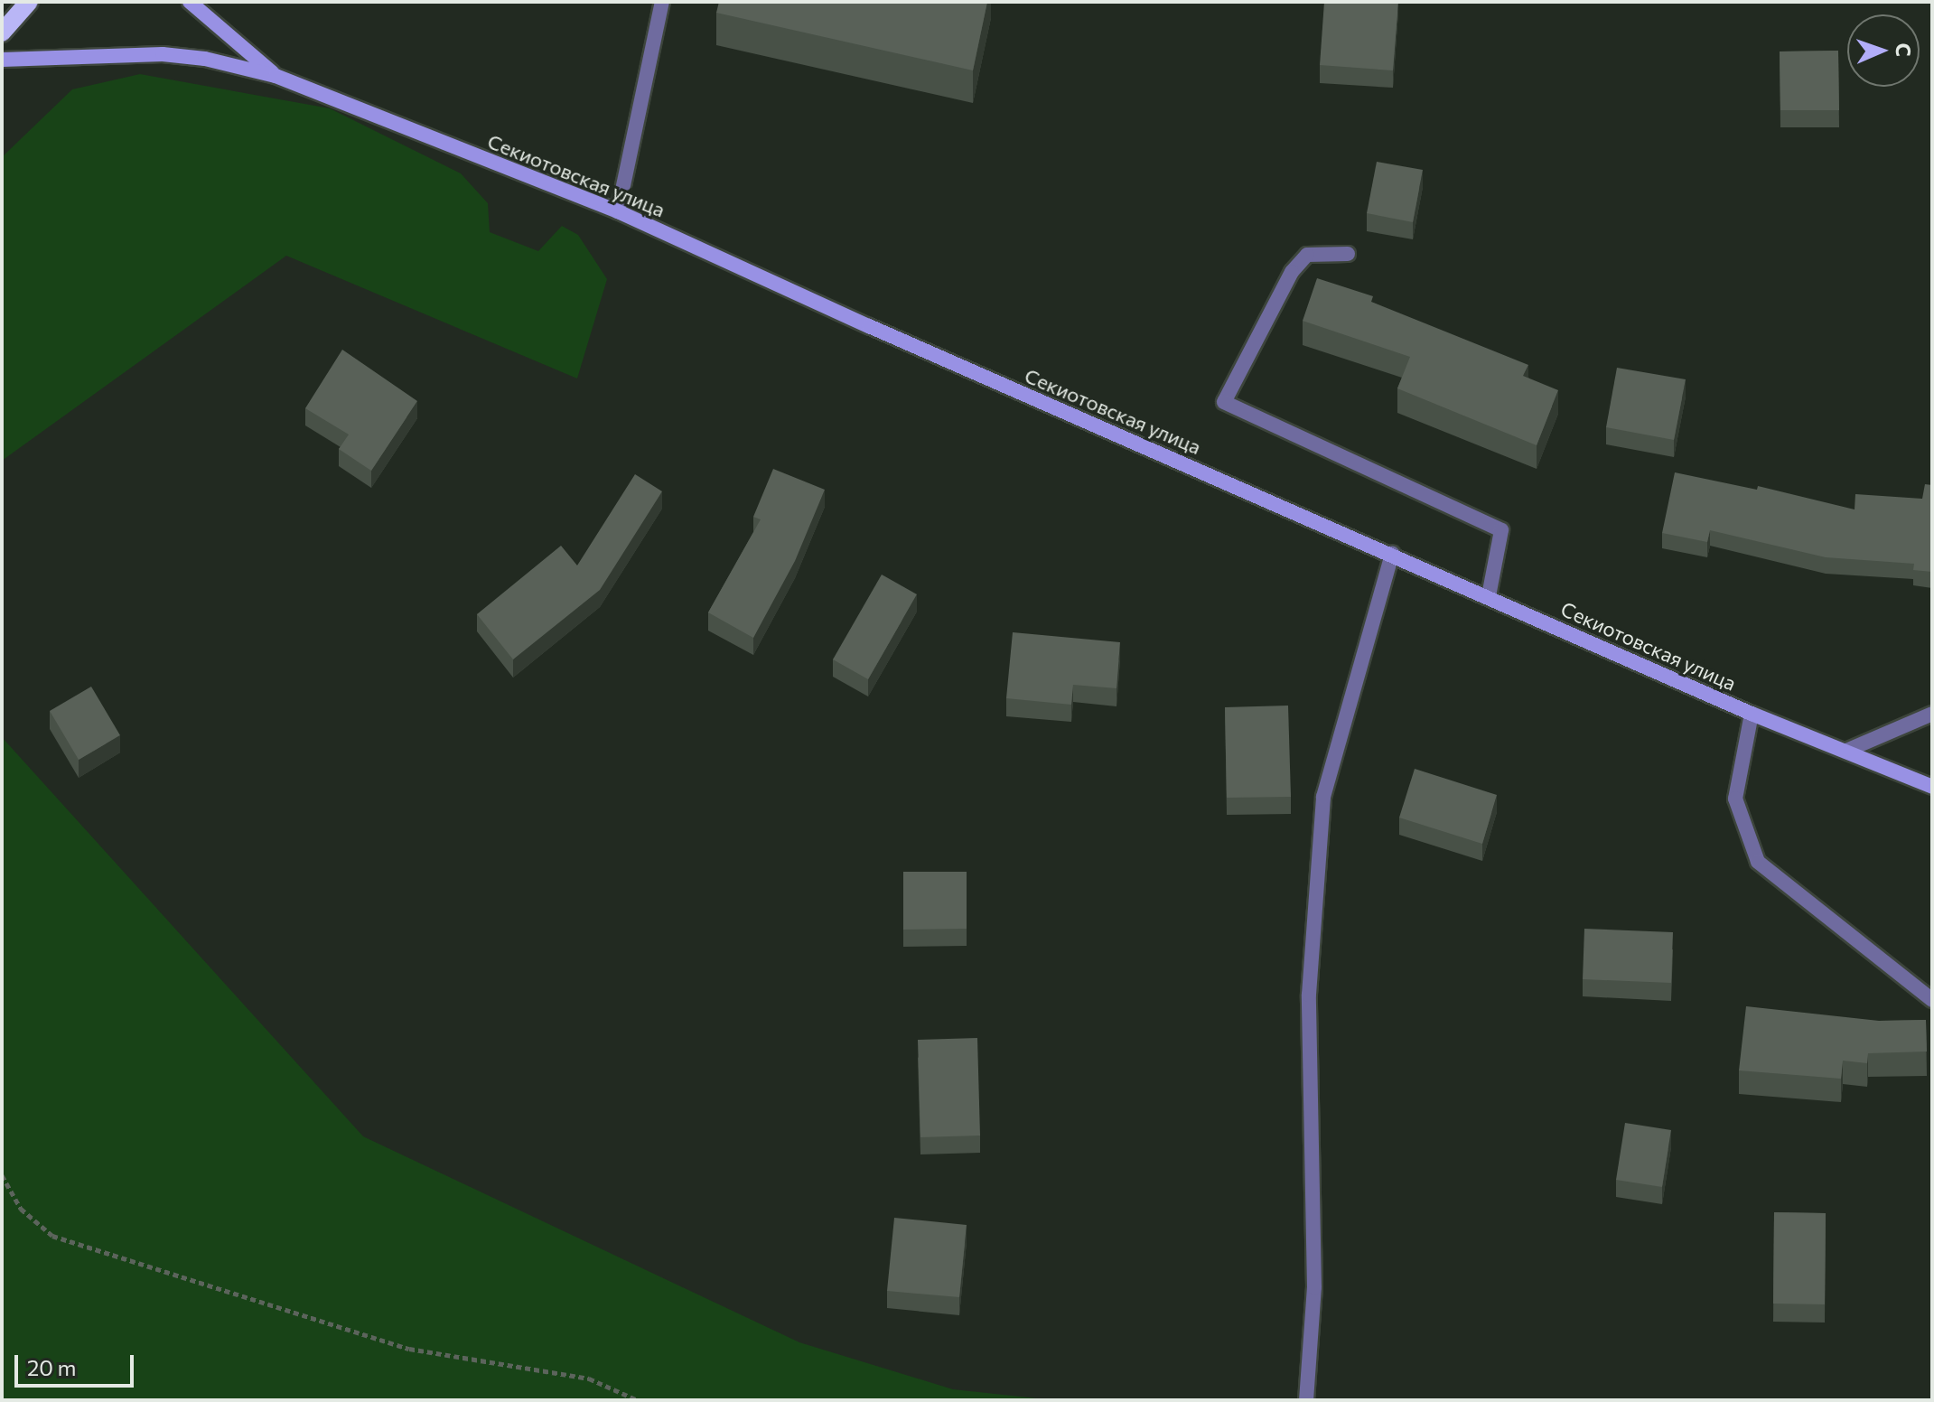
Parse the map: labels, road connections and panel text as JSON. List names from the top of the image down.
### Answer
{
  "streets": {
    "main road": ["Секиотовская улица"]
  },
  "scale_bar": "20 m",
  "north": "right"
}
